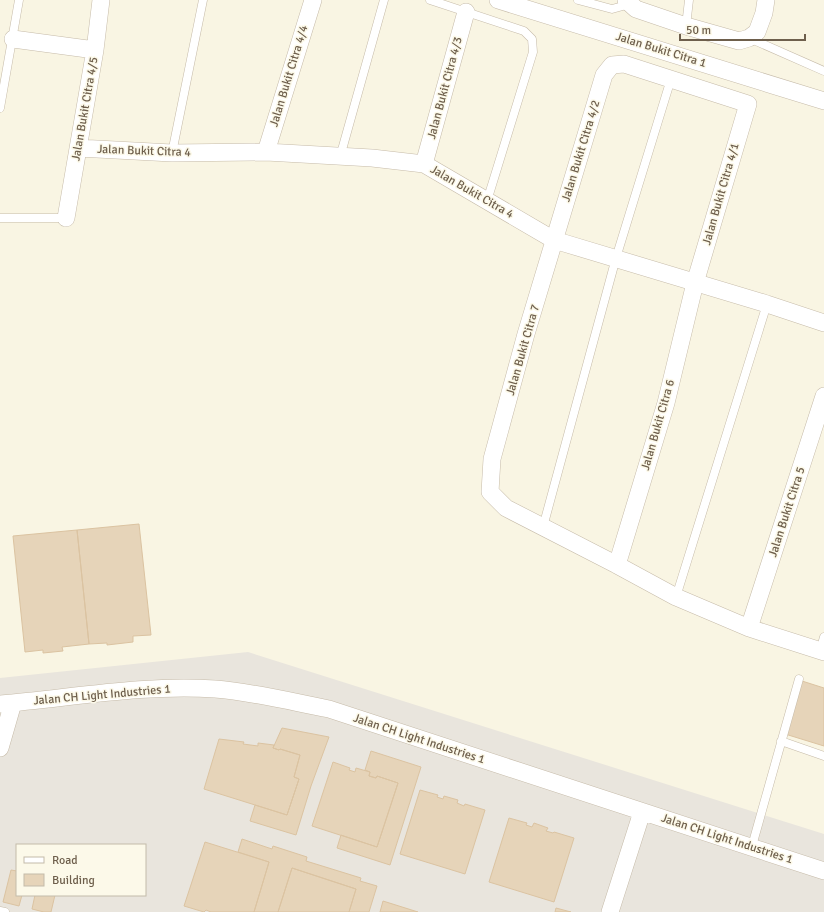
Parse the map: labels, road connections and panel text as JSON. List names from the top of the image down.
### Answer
{
  "streets": {
    "street": [
      "Jalan Bukit Citra 1",
      "Jalan Bukit Citra 4/4",
      "Jalan Bukit Citra 4/3",
      "Jalan Bukit Citra 4/5",
      "Jalan Bukit Citra 4",
      "Jalan Bukit Citra 4/2",
      "Jalan Bukit Citra 4/1",
      "Jalan Bukit Citra 7",
      "Jalan Bukit Citra 6",
      "Jalan Bukit Citra 5",
      "Jalan CH Light Industries 1"
    ]
  },
  "crossings": [
    ["Jalan Bukit Citra 4/4", "Jalan Bukit Citra 4"],
    ["Jalan Bukit Citra 4/3", "Jalan Bukit Citra 4"],
    ["Jalan Bukit Citra 4/5", "Jalan Bukit Citra 4"],
    ["Jalan Bukit Citra 4", "Jalan Bukit Citra 4/2"],
    ["Jalan Bukit Citra 4", "Jalan Bukit Citra 4/1"],
    ["Jalan Bukit Citra 4", "Jalan Bukit Citra 7"],
    ["Jalan Bukit Citra 4", "Jalan Bukit Citra 6"],
    ["Jalan Bukit Citra 4/2", "Jalan Bukit Citra 4/1"],
    ["Jalan Bukit Citra 4/2", "Jalan Bukit Citra 7"],
    ["Jalan Bukit Citra 4/1", "Jalan Bukit Citra 6"],
    ["Jalan Bukit Citra 7", "Jalan Bukit Citra 6"],
    ["Jalan Bukit Citra 7", "Jalan Bukit Citra 5"]
  ],
  "legend": ["Road", "Building"],
  "scale_bar": "50 m"
}
